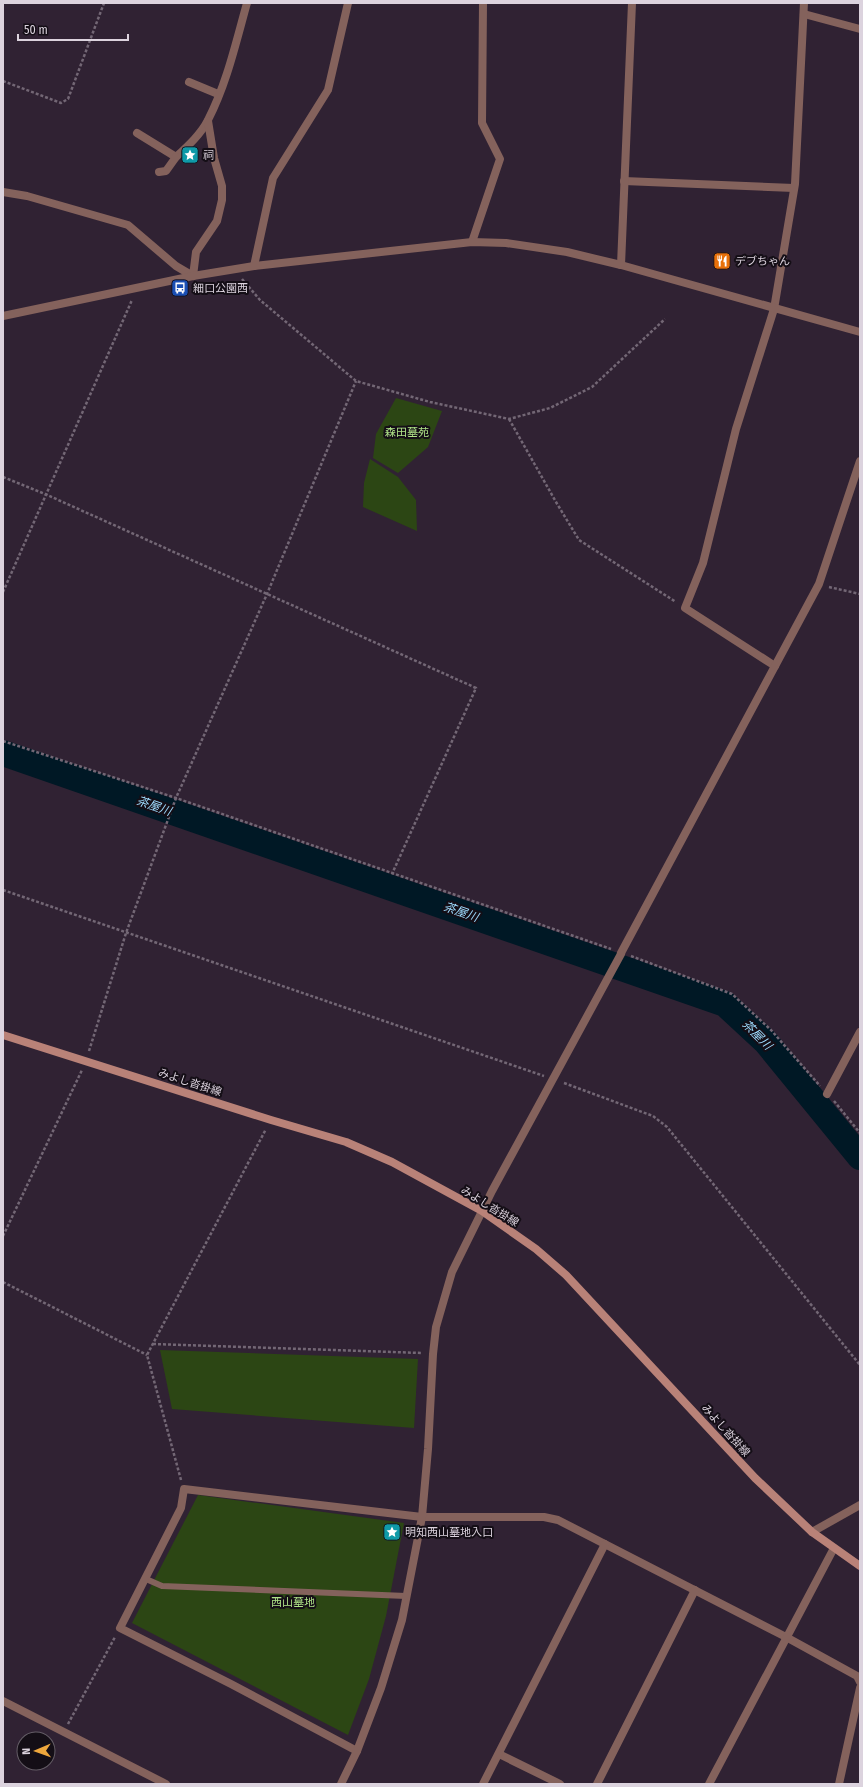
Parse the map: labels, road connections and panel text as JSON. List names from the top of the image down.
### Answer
{
  "streets": {
    "main road": ["みよし沓掛線"]
  },
  "water": ["茶屋川"],
  "parks": ["森田墓苑", "西山墓地"],
  "places": {
    "place": ["祠", "明知西山墓地入口"],
    "restaurant": ["デブちゃん"],
    "bus stop": ["細口公園西"]
  },
  "scale_bar": "50 m",
  "north": "left"
}
